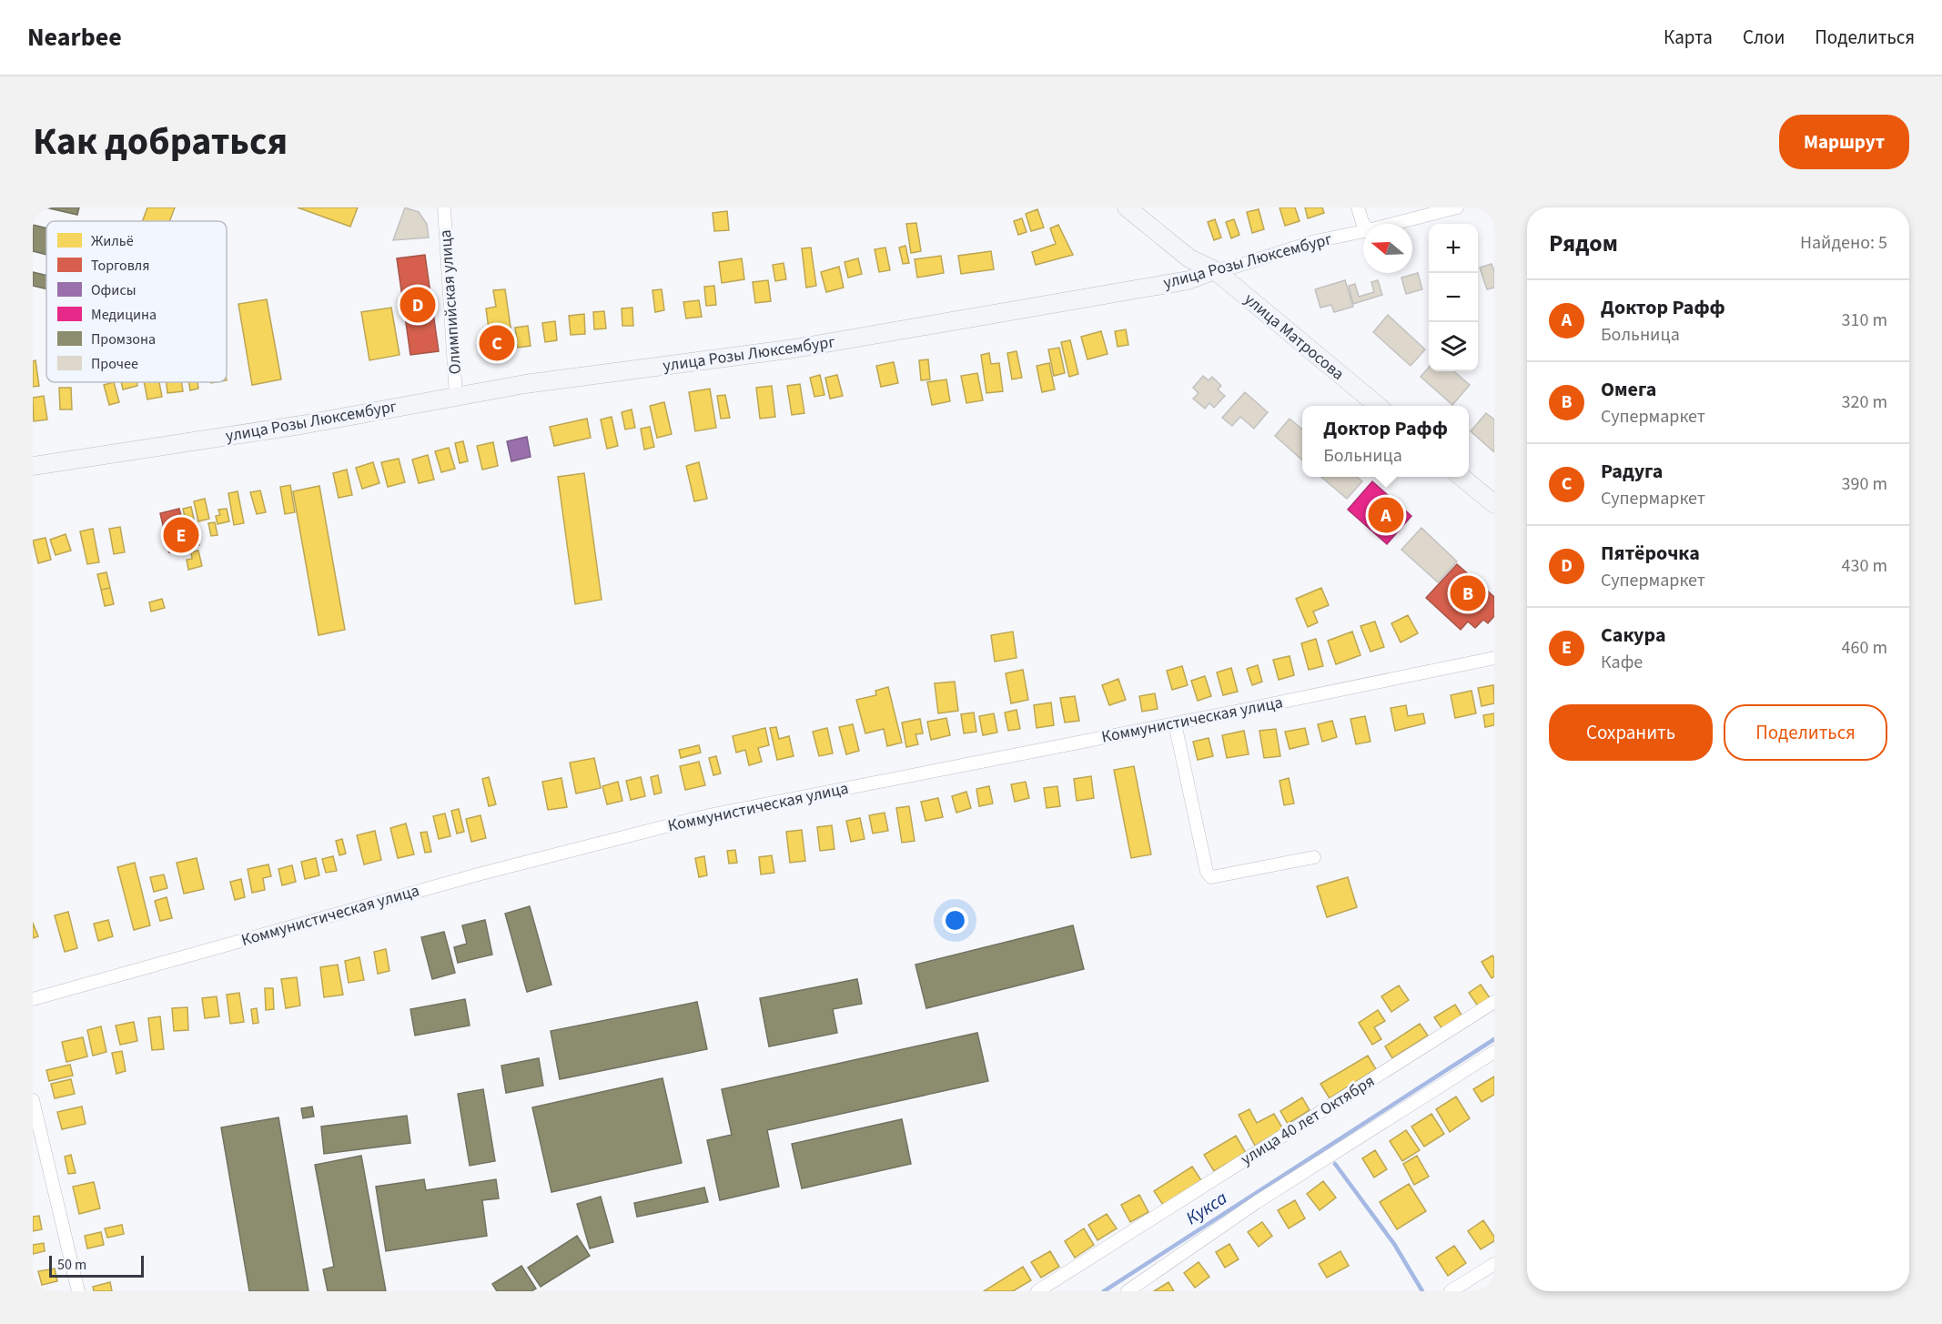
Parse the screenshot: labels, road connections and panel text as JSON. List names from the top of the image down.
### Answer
{
  "streets": {
    "street": [
      "улица Розы Люксембург",
      "Олимпийская улица",
      "улица Матросова",
      "Коммунистическая улица",
      "улица 40 лет Октября"
    ]
  },
  "crossings": [
    ["улица Розы Люксембург", "Олимпийская улица"],
    ["улица Розы Люксембург", "улица Матросова"]
  ],
  "water": ["Кукса"],
  "legend": [
    "Жильё",
    "Торговля",
    "Офисы",
    "Медицина",
    "Промзона",
    "Прочее"
  ],
  "scale_bar": "50 m",
  "north": "left",
  "page": {
    "header": "Nearbee",
    "nav": ["Карта", "Слои", "Поделиться"],
    "title": "Как добраться",
    "buttons": [
      "Маршрут",
      ["Сохранить", "Поделиться"]
    ],
    "heading": ["Рядом", "Найдено: 5"],
    "map_buttons": ["+", "−"],
    "list": [
      {
        "mark": "A",
        "name": "Доктор Рафф",
        "note": "Больница",
        "value": "310 m"
      },
      {
        "mark": "B",
        "name": "Омега",
        "note": "Супермаркет",
        "value": "320 m"
      },
      {
        "mark": "C",
        "name": "Радуга",
        "note": "Супермаркет",
        "value": "390 m"
      },
      {
        "mark": "D",
        "name": "Пятёрочка",
        "note": "Супермаркет",
        "value": "430 m"
      },
      {
        "mark": "E",
        "name": "Сакура",
        "note": "Кафе",
        "value": "460 m"
      }
    ],
    "pins": [
      "D",
      "C",
      "A",
      "E",
      "B"
    ],
    "popup": ["Доктор Рафф", "Больница"],
    "scale": "50 m"
  }
}
